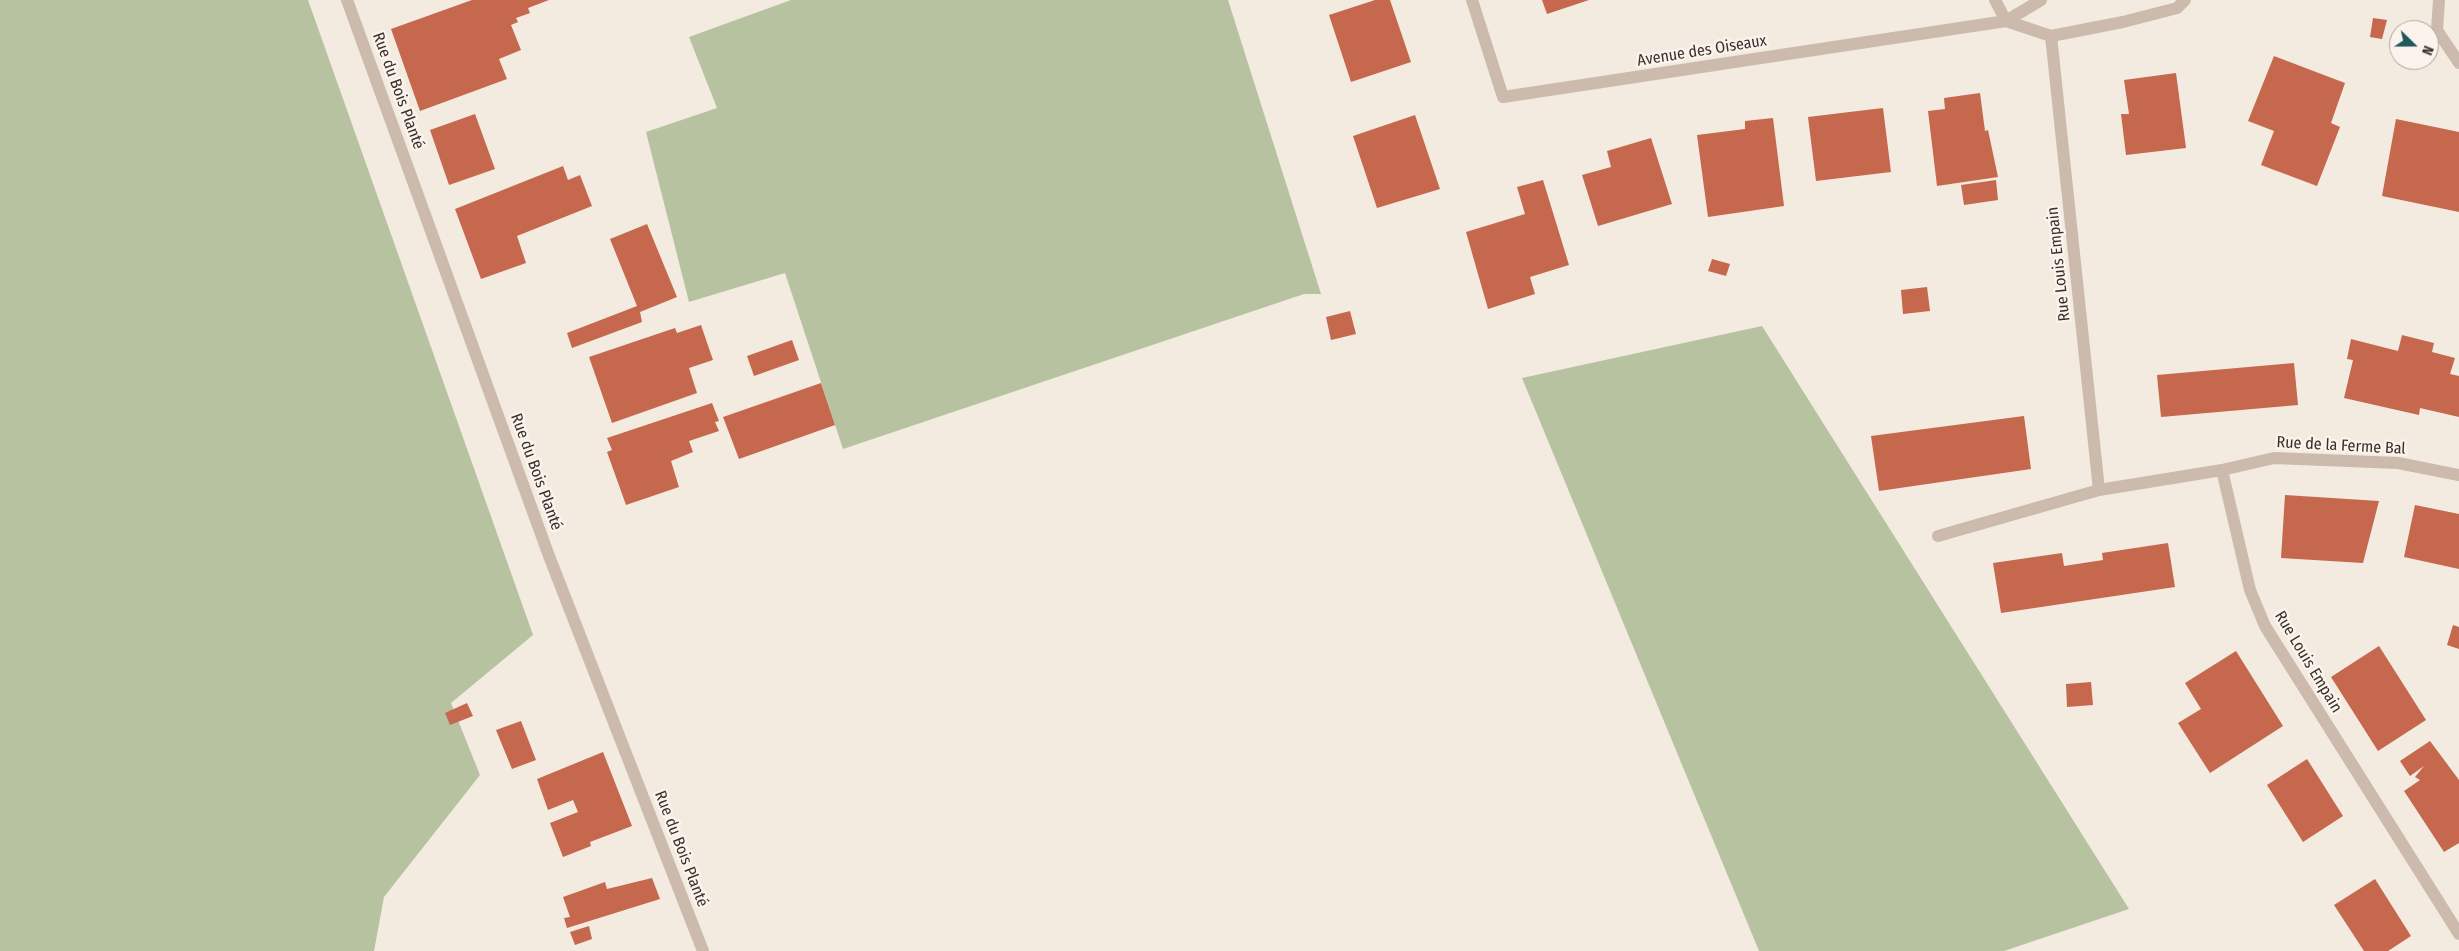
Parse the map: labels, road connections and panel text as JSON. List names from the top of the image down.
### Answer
{
  "streets": {
    "street": [
      "Avenue des Oiseaux",
      "Rue du Bois Planté",
      "Rue Louis Empain",
      "Rue de la Ferme Bal"
    ]
  },
  "crossings": [
    ["Avenue des Oiseaux", "Rue Louis Empain"],
    ["Rue Louis Empain", "Rue de la Ferme Bal"]
  ],
  "north": "right"
}
